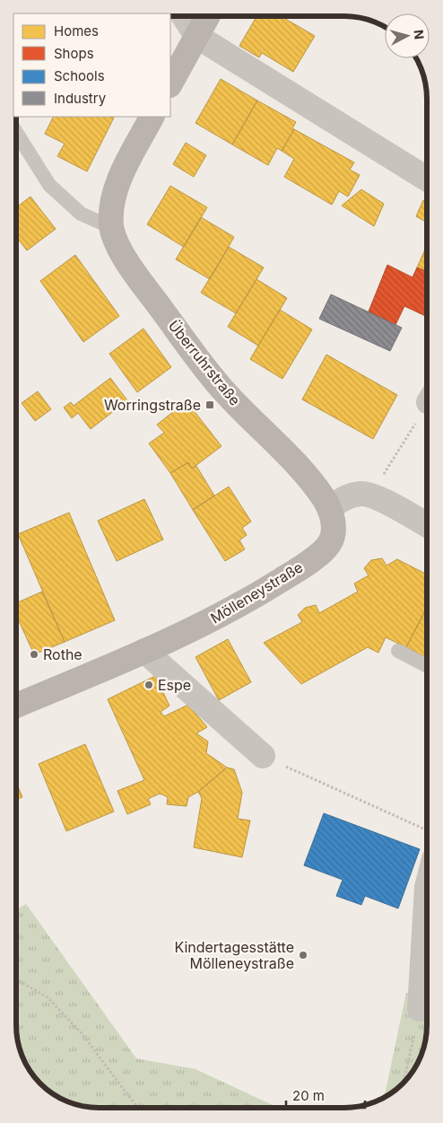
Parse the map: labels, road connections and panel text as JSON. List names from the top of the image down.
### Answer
{
  "streets": {
    "main road": ["Überruhrstraße", "Mölleneystraße"]
  },
  "crossings": [
    ["Überruhrstraße", "Mölleneystraße"]
  ],
  "places": {
    "transit": ["Worringstraße"],
    "other": ["Rothe", "Espe", "Kindertagesstätte Mölleneystraße"]
  },
  "legend": [
    "Homes",
    "Shops",
    "Schools",
    "Industry"
  ],
  "scale_bar": "20 m",
  "north": "right"
}
